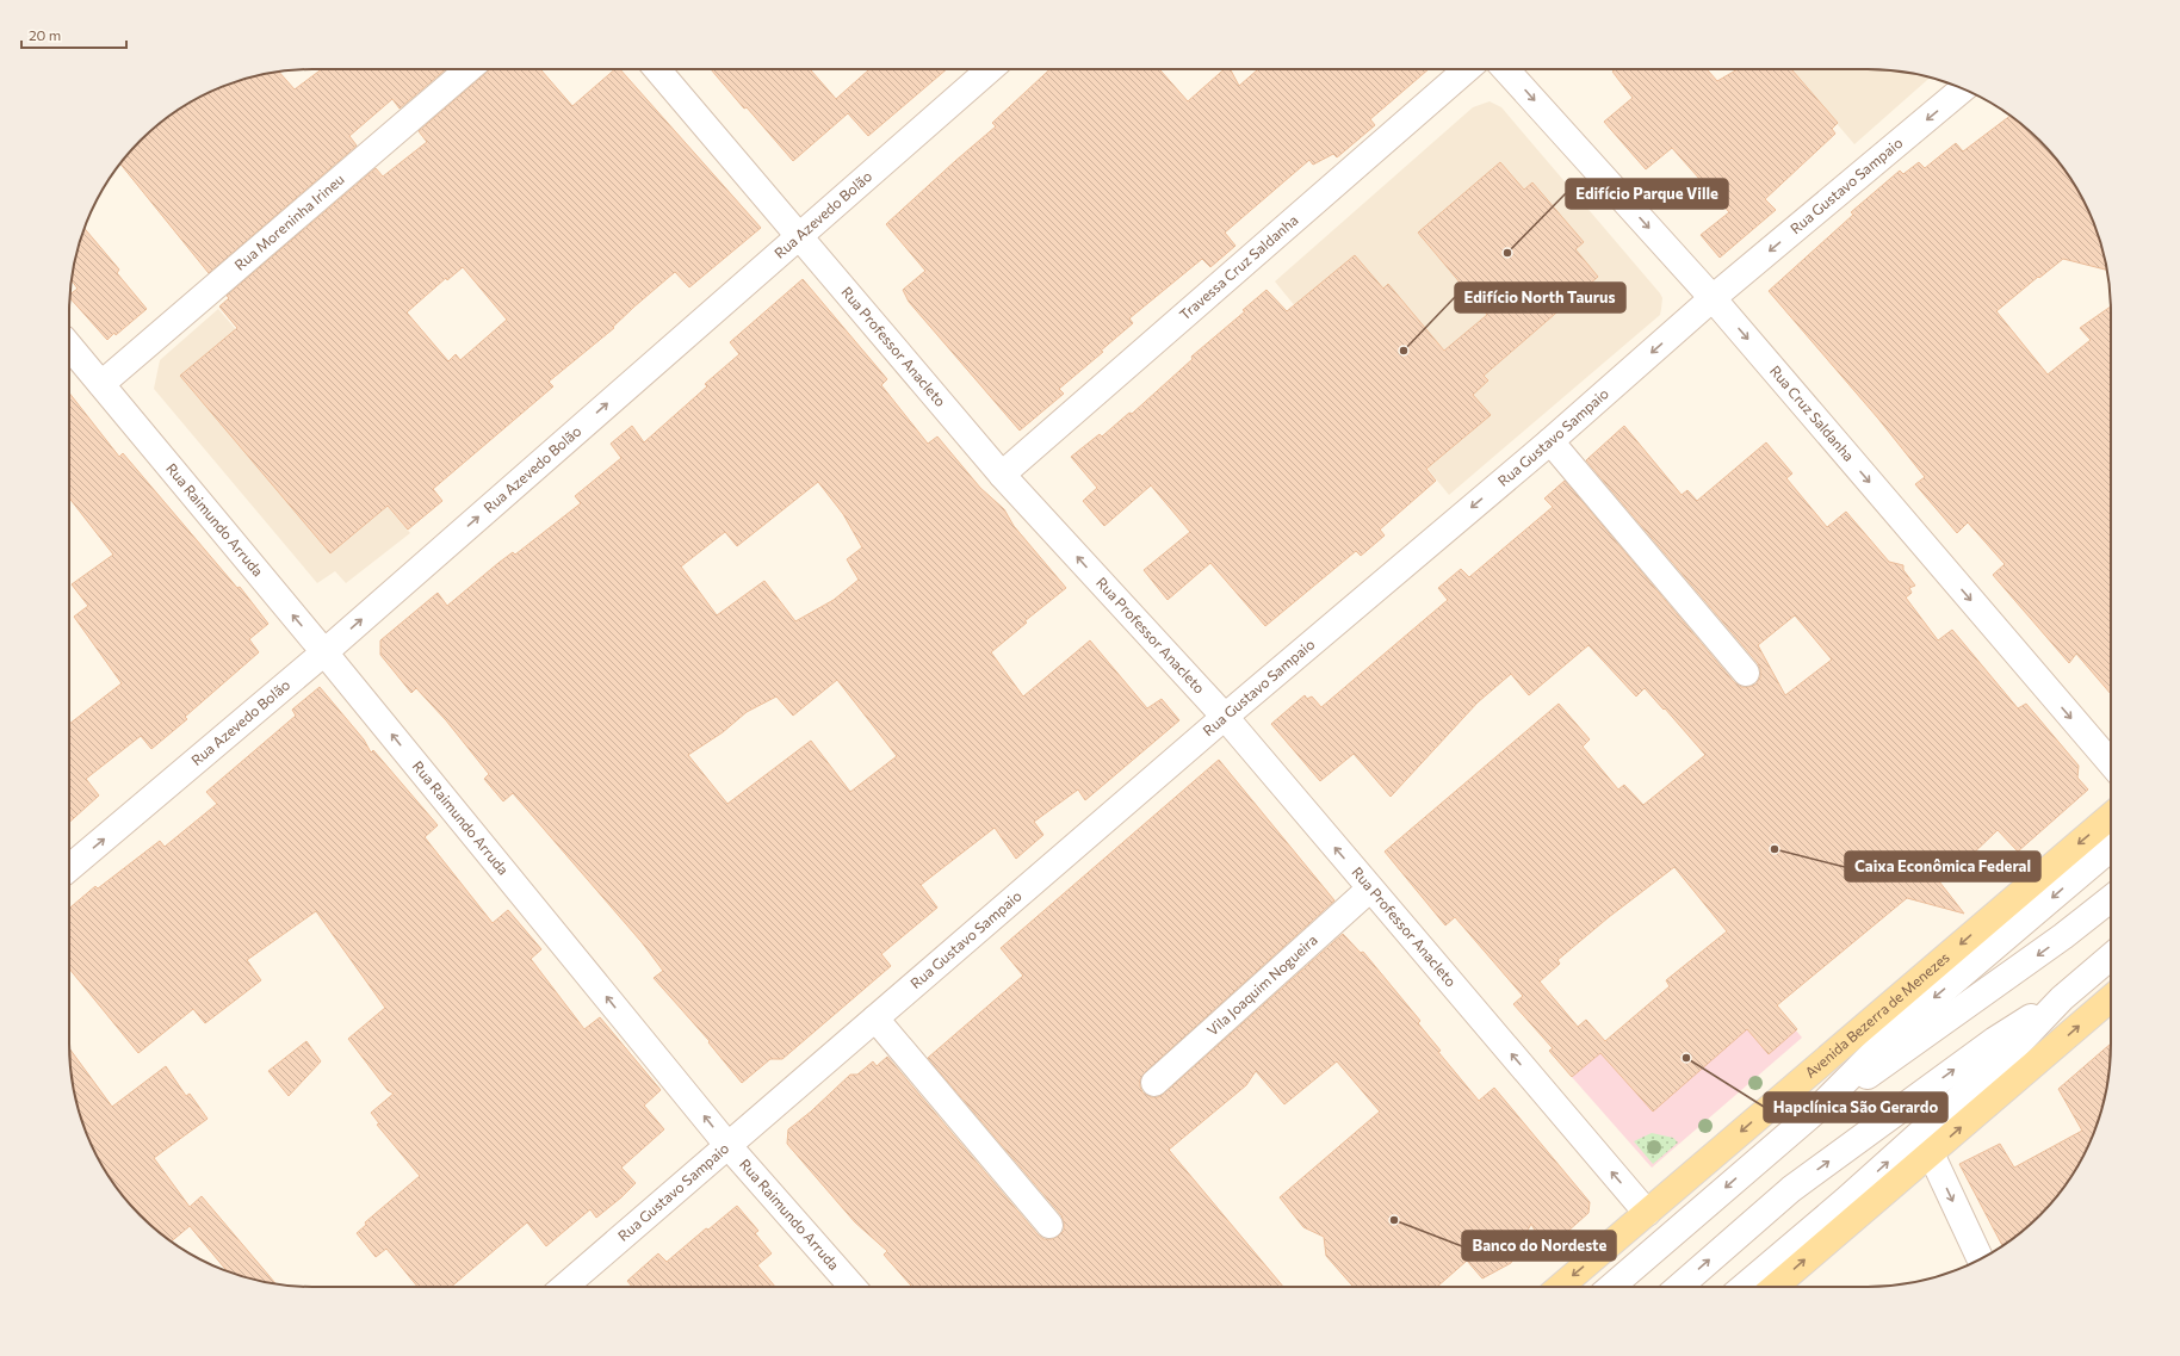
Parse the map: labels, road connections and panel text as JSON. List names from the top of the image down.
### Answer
{
  "streets": {
    "main road": ["Avenida Bezerra de Menezes"],
    "street": [
      "Rua Gustavo Sampaio",
      "Rua Azevedo Bolão",
      "Rua Moreninha Irineu",
      "Travessa Cruz Saldanha",
      "Rua Professor Anacleto",
      "Rua Cruz Saldanha",
      "Rua Raimundo Arruda",
      "Vila Joaquim Nogueira"
    ]
  },
  "crossings": [
    ["Rua Gustavo Sampaio", "Rua Professor Anacleto"],
    ["Rua Gustavo Sampaio", "Rua Cruz Saldanha"],
    ["Rua Gustavo Sampaio", "Rua Raimundo Arruda"],
    ["Rua Azevedo Bolão", "Rua Professor Anacleto"],
    ["Rua Azevedo Bolão", "Rua Raimundo Arruda"],
    ["Rua Moreninha Irineu", "Rua Raimundo Arruda"],
    ["Travessa Cruz Saldanha", "Rua Professor Anacleto"],
    ["Rua Professor Anacleto", "Vila Joaquim Nogueira"],
    ["Rua Professor Anacleto", "Avenida Bezerra de Menezes"]
  ],
  "one_way": [
    "Rua Gustavo Sampaio",
    "Rua Azevedo Bolão",
    "Rua Professor Anacleto",
    "Rua Raimundo Arruda",
    "Avenida Bezerra de Menezes"
  ],
  "places": [
    "Edifício Parque Ville",
    "Edifício North Taurus",
    "Caixa Econômica Federal",
    "Hapclínica São Gerardo",
    "Banco do Nordeste"
  ],
  "scale_bar": "20 m"
}
